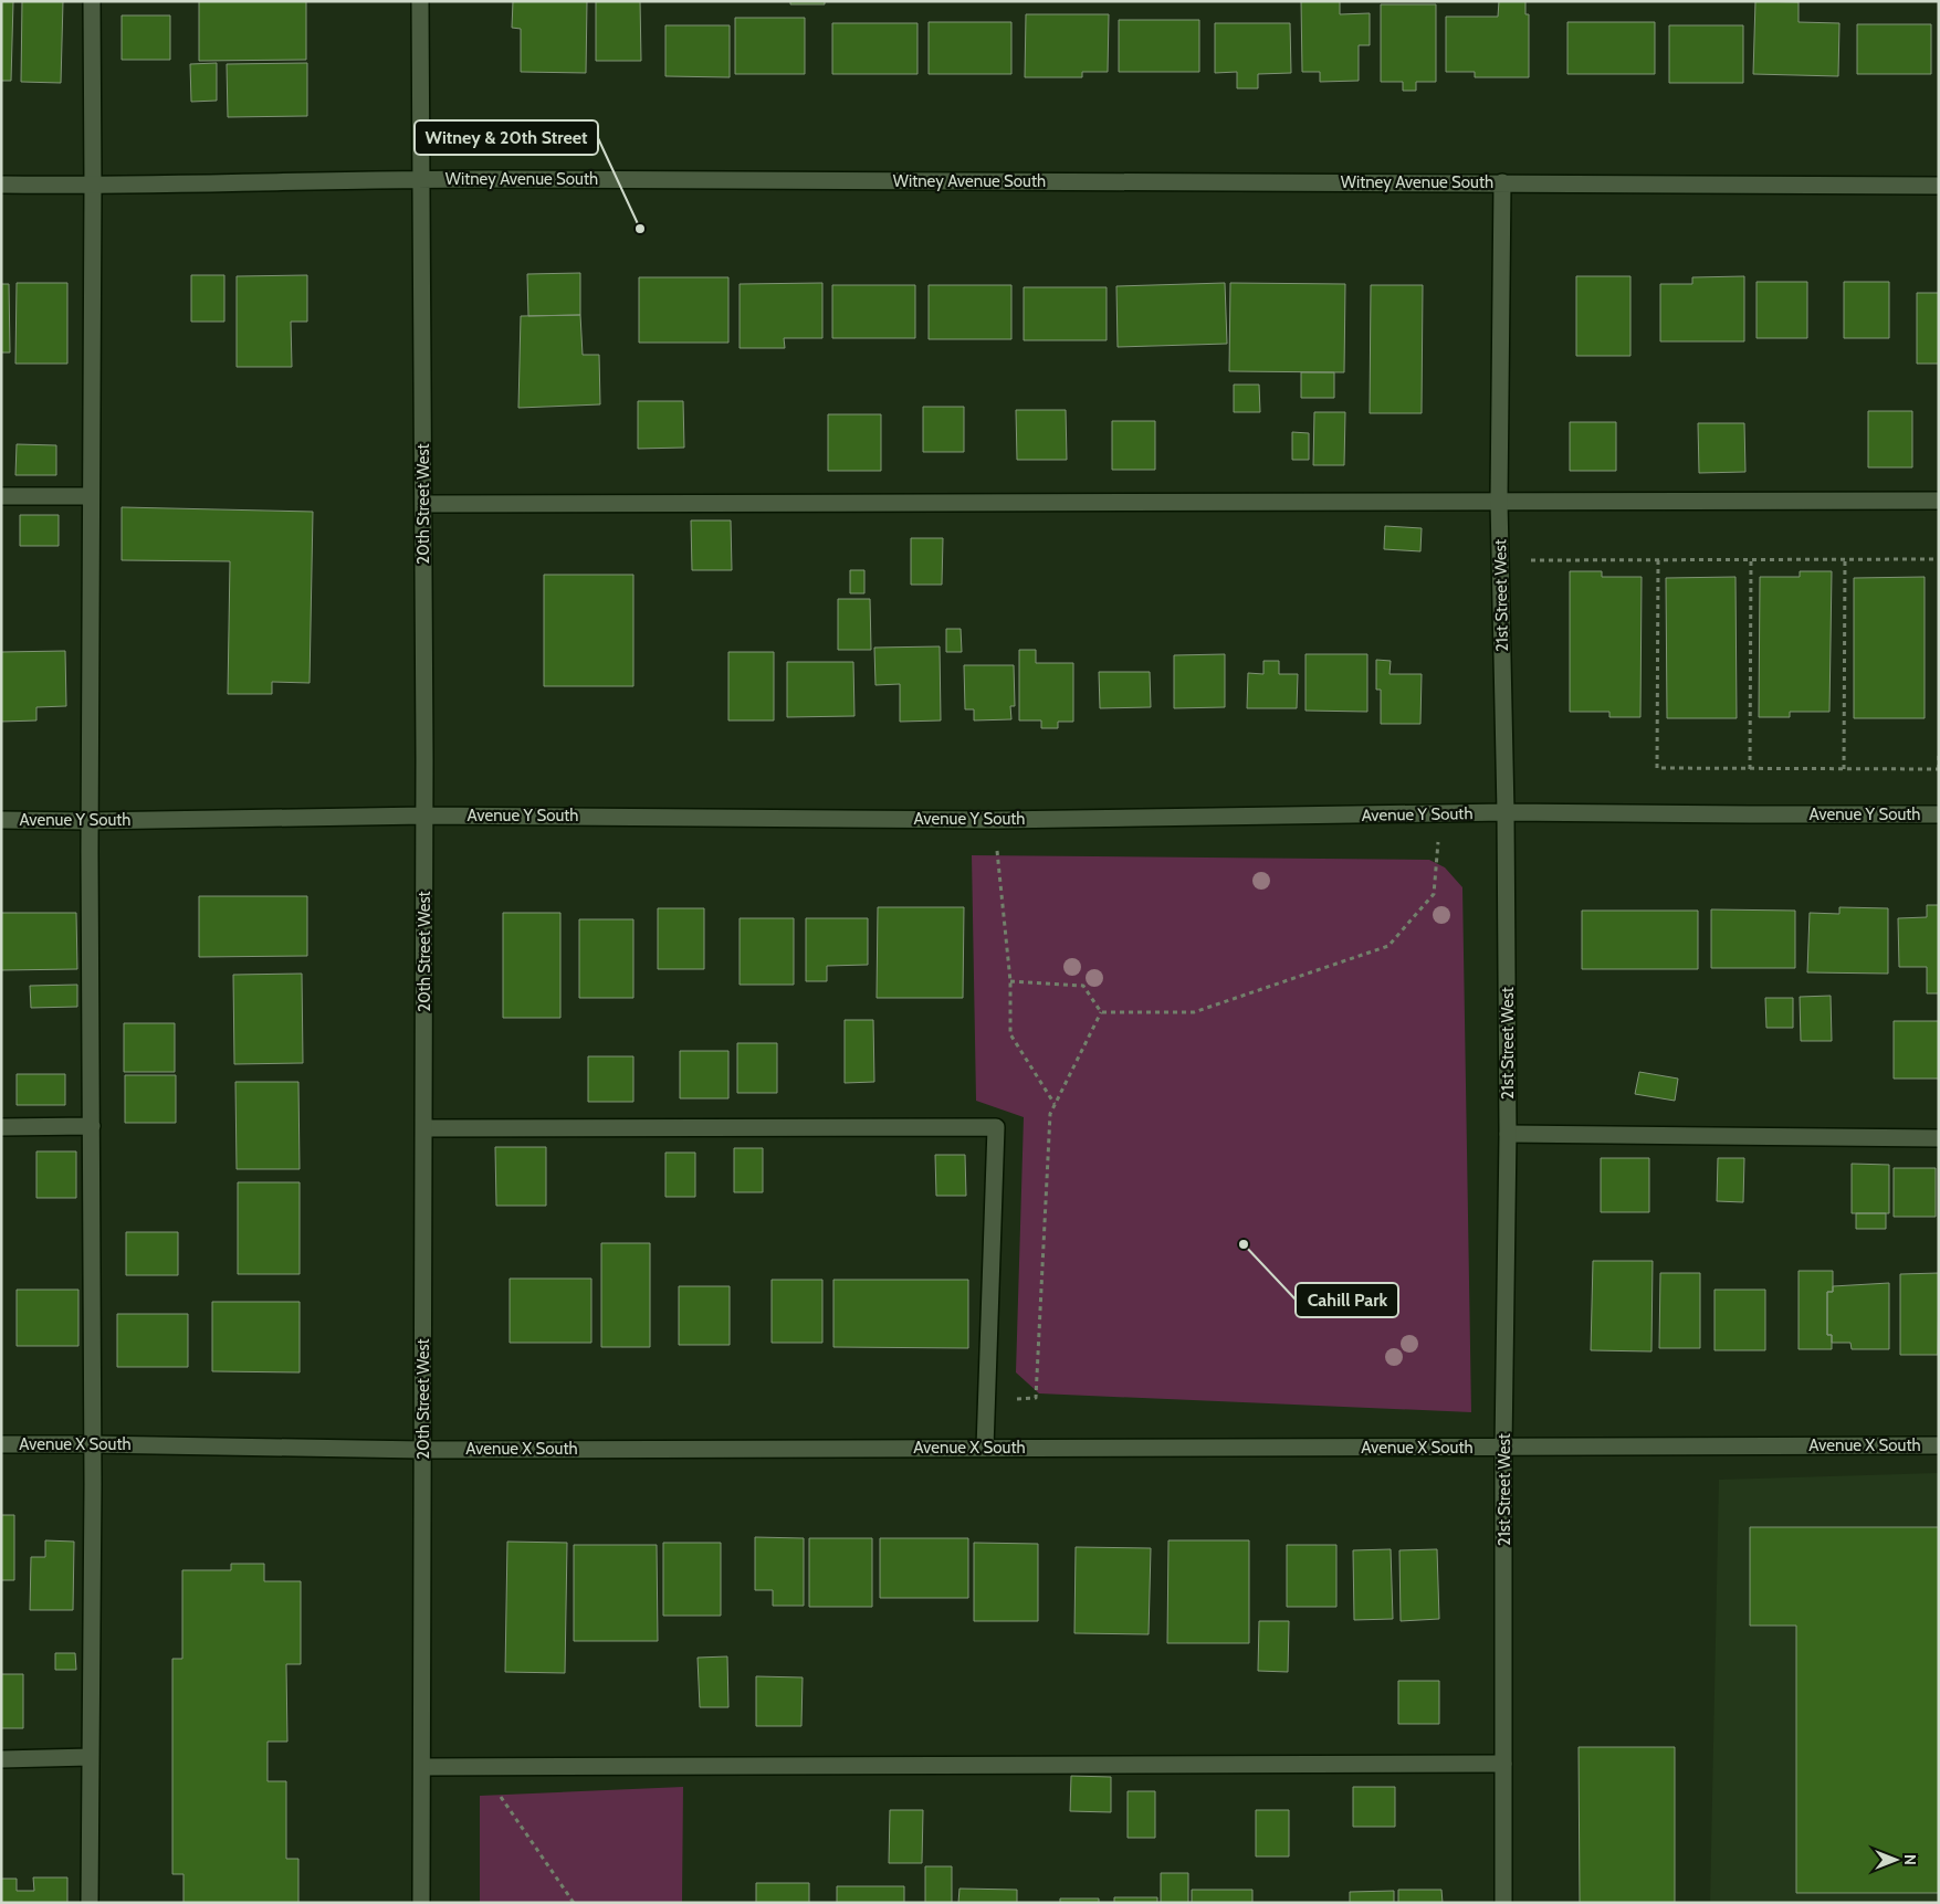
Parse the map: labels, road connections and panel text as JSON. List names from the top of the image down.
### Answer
{
  "streets": {
    "street": [
      "Witney Avenue South",
      "20th Street West",
      "21st Street West",
      "Avenue Y South",
      "Avenue X South"
    ]
  },
  "crossings": [
    ["Witney Avenue South", "20th Street West"],
    ["Witney Avenue South", "21st Street West"],
    ["20th Street West", "Avenue Y South"],
    ["20th Street West", "Avenue X South"],
    ["21st Street West", "Avenue Y South"],
    ["21st Street West", "Avenue X South"]
  ],
  "places": ["Witney & 20th Street", "Cahill Park"],
  "north": "right"
}
